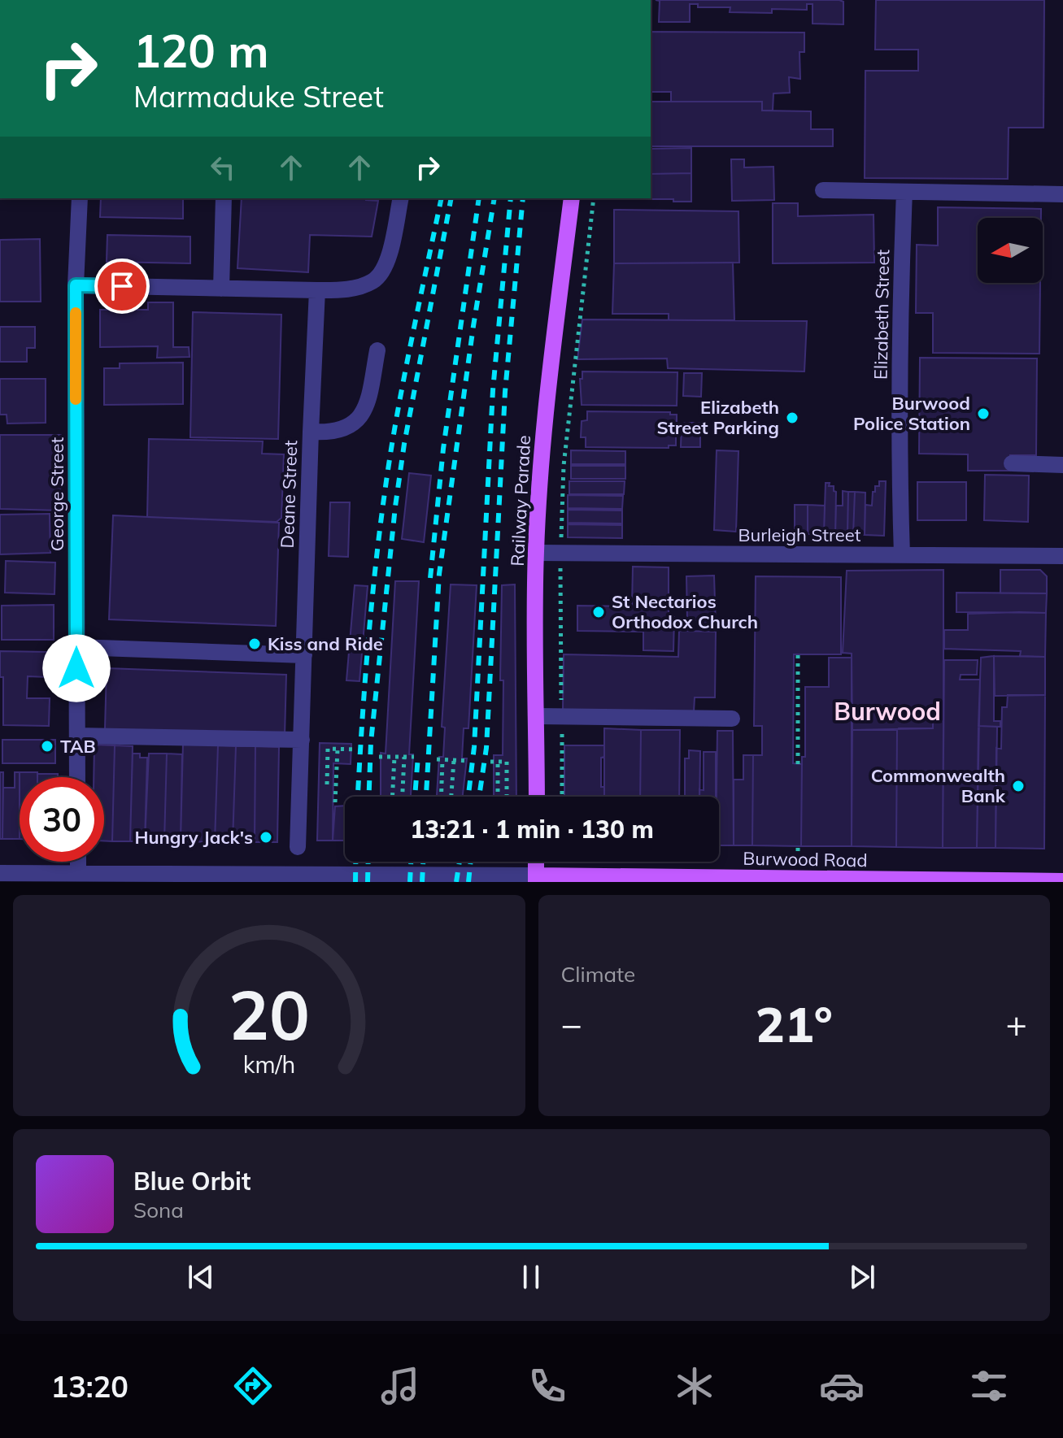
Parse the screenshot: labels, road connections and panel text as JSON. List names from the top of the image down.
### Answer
{
  "streets": {
    "main road": ["Railway Parade", "Burwood Road"],
    "street": [
      "Elizabeth Street",
      "George Street",
      "Deane Street",
      "Burleigh Street"
    ]
  },
  "crossings": [
    ["Elizabeth Street", "Burleigh Street"],
    ["Railway Parade", "Burleigh Street"]
  ],
  "districts": ["Burwood"],
  "places": [
    "Burwood Police Station",
    "Elizabeth Street Parking",
    "St Nectarios Orthodox Church",
    "Kiss and Ride",
    "TAB",
    "Commonwealth Bank",
    "Hungry Jack's"
  ],
  "north": "left",
  "page": {
    "turn": ["120 m", "Marmaduke Street"],
    "limit": "30",
    "trip": "13:21 · 1 min · 130 m",
    "tile": "Climate",
    "heat": ["−", "21°", "+"],
    "song": ["Blue Orbit", "Sona"],
    "tabs": "13:20",
    "gauge": ["20", "km/h"]
  }
}
